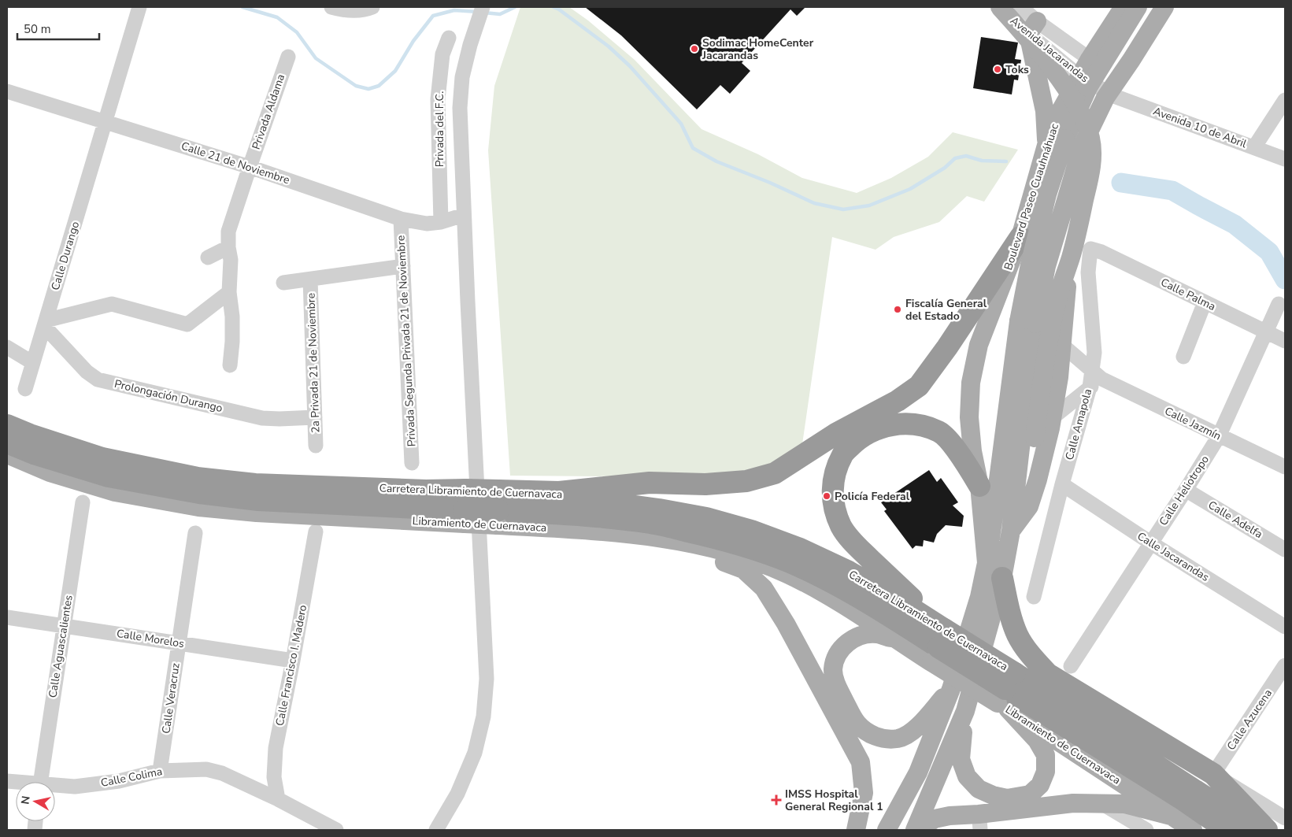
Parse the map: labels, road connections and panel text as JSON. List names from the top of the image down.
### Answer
{
  "streets": {
    "highway": ["Carretera Libramiento de Cuernavaca"],
    "main road": ["Boulevard Paseo Cuauhnáhuac", "Libramiento de Cuernavaca"],
    "street": [
      "Avenida Jacarandas",
      "Privada Aldama",
      "Avenida 10 de Abril",
      "Privada del F.C.",
      "Calle 21 de Noviembre",
      "Calle Durango",
      "Calle Palma",
      "Privada Segunda Privada 21 de Noviembre",
      "2a Privada 21 de Noviembre",
      "Prolongación Durango",
      "Calle Jazmín",
      "Calle Amapola",
      "Calle Heliotropo",
      "Calle Adelfa",
      "Calle Jacarandas",
      "Calle Morelos",
      "Calle Aguascalientes",
      "Calle Francisco I. Madero",
      "Calle Veracruz",
      "Calle Azucena",
      "Calle Colima"
    ]
  },
  "crossings": [
    ["Avenida Jacarandas", "Avenida 10 de Abril"],
    ["Avenida Jacarandas", "Boulevard Paseo Cuauhnáhuac"],
    ["Privada Aldama", "Calle 21 de Noviembre"],
    ["Privada del F.C.", "Calle 21 de Noviembre"],
    ["Calle 21 de Noviembre", "Calle Durango"],
    ["Calle 21 de Noviembre", "Privada Segunda Privada 21 de Noviembre"],
    ["Calle Durango", "Prolongación Durango"],
    ["Calle Palma", "Calle Amapola"],
    ["Calle Palma", "Calle Heliotropo"],
    ["Privada Segunda Privada 21 de Noviembre", "2a Privada 21 de Noviembre"],
    ["2a Privada 21 de Noviembre", "Prolongación Durango"],
    ["Calle Jazmín", "Calle Amapola"],
    ["Calle Jazmín", "Calle Heliotropo"],
    ["Calle Amapola", "Calle Jacarandas"],
    ["Calle Heliotropo", "Calle Adelfa"],
    ["Calle Heliotropo", "Calle Jacarandas"],
    ["Carretera Libramiento de Cuernavaca", "Libramiento de Cuernavaca"],
    ["Calle Morelos", "Calle Aguascalientes"],
    ["Calle Morelos", "Calle Francisco I. Madero"],
    ["Calle Morelos", "Calle Veracruz"],
    ["Calle Francisco I. Madero", "Calle Colima"],
    ["Calle Veracruz", "Calle Colima"]
  ],
  "places": {
    "other": [
      "Sodimac HomeCenter Jacarandas",
      "Toks",
      "Fiscalía General del Estado",
      "Policía Federal"
    ],
    "health": ["IMSS Hospital General Regional 1"]
  },
  "scale_bar": "50 m",
  "north": "left"
}
